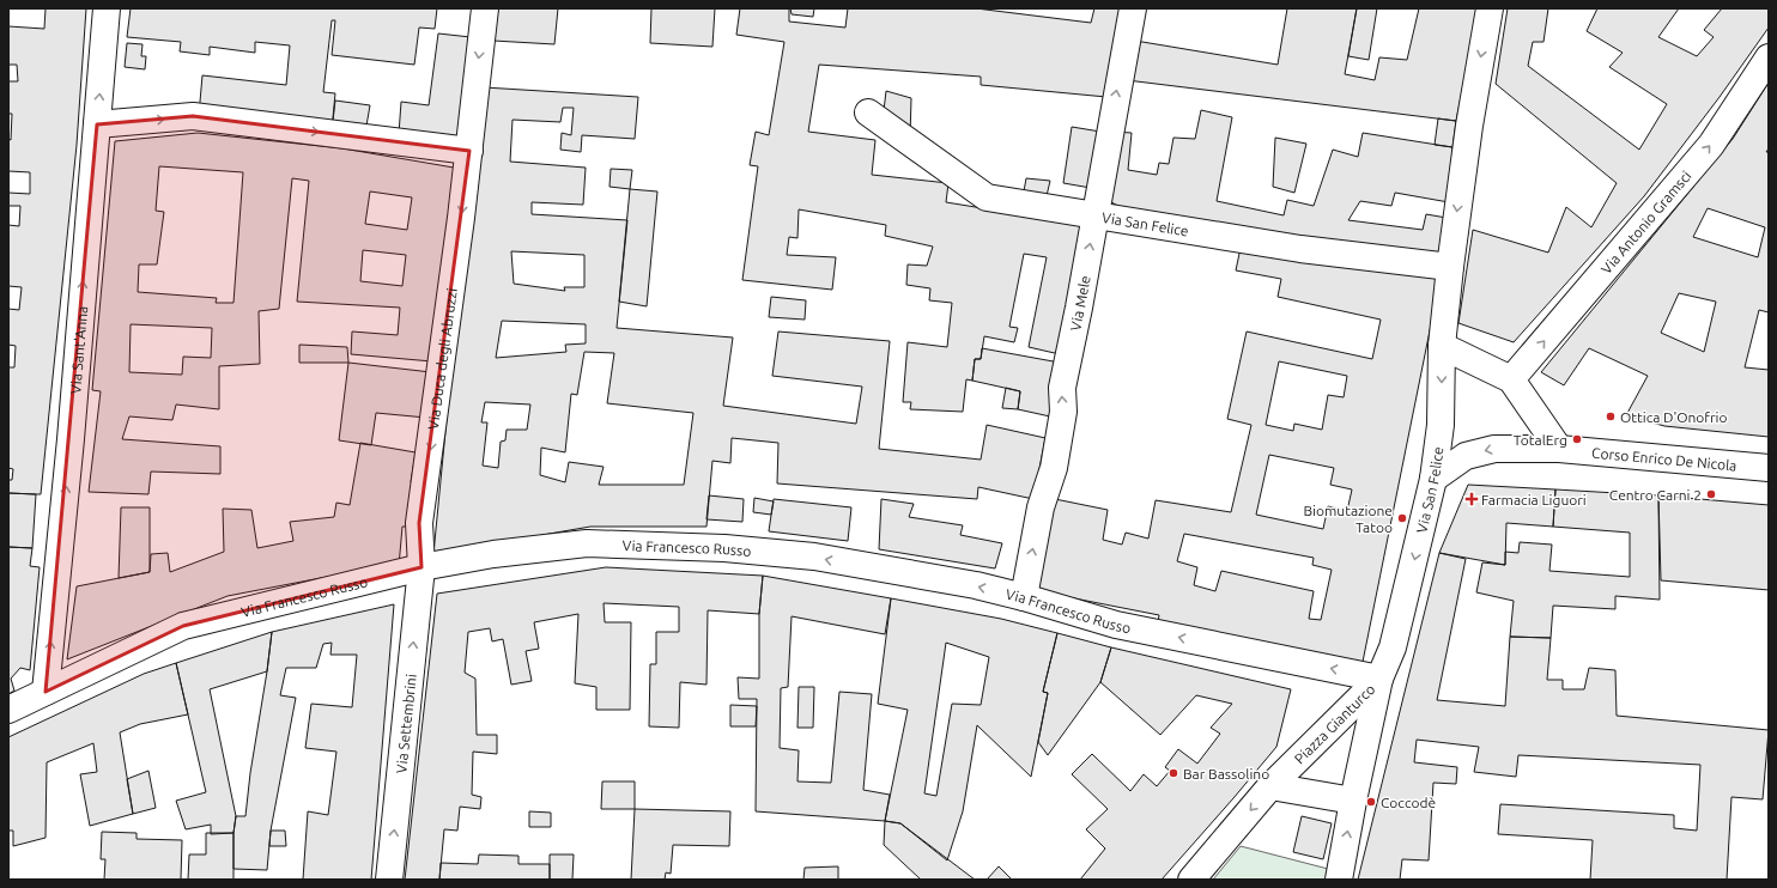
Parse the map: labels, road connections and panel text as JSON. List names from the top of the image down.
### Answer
{
  "streets": {
    "street": [
      "Via Antonio Gramsci",
      "Via San Felice",
      "Via Mele",
      "Via Sant'Anna",
      "Via Duca degli Abruzzi",
      "Corso Enrico De Nicola",
      "Via Francesco Russo",
      "Via Settembrini",
      "Piazza Gianturco"
    ]
  },
  "crossings": [
    ["Via San Felice", "Via Mele"],
    ["Via San Felice", "Corso Enrico De Nicola"],
    ["Via San Felice", "Via Francesco Russo"],
    ["Via San Felice", "Piazza Gianturco"],
    ["Via Mele", "Via Francesco Russo"],
    ["Via Sant'Anna", "Via Francesco Russo"],
    ["Via Duca degli Abruzzi", "Via Francesco Russo"],
    ["Via Duca degli Abruzzi", "Via Settembrini"],
    ["Via Francesco Russo", "Via Settembrini"],
    ["Via Francesco Russo", "Piazza Gianturco"]
  ],
  "one_way": [
    "Via Antonio Gramsci",
    "Via San Felice",
    "Via Mele",
    "Via Sant'Anna",
    "Via Duca degli Abruzzi",
    "Corso Enrico De Nicola",
    "Via Francesco Russo",
    "Via Settembrini"
  ],
  "places": {
    "other": [
      "Ottica D'Onofrio",
      "TotalErg",
      "Centro Carni 2",
      "Biomutazione Tatoo",
      "Bar Bassolino",
      "Coccodè"
    ],
    "health": ["Farmacia Liguori"]
  }
}
